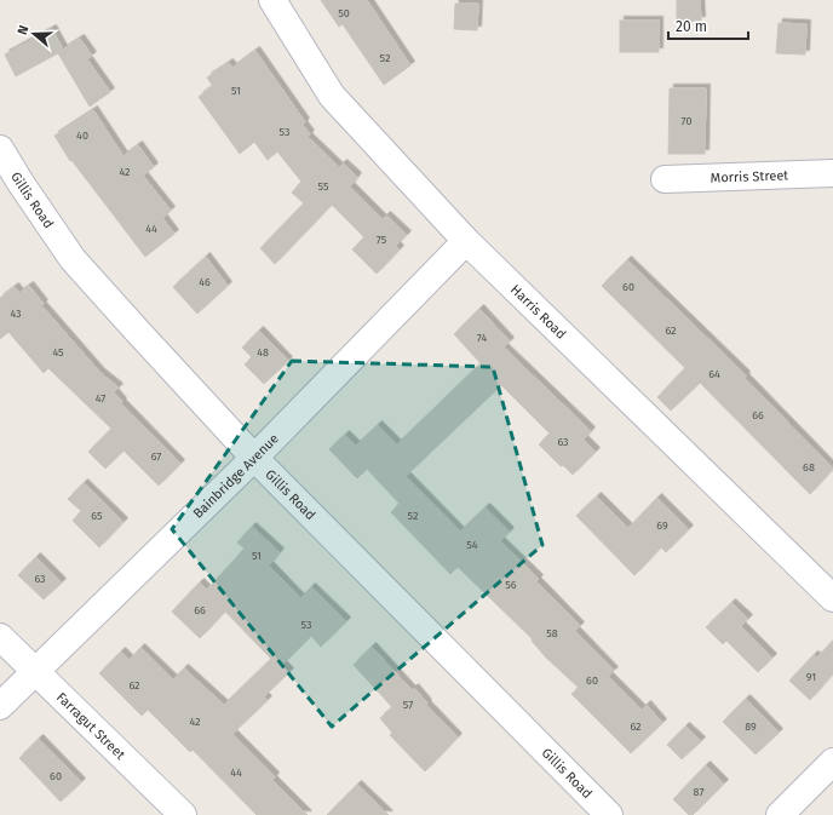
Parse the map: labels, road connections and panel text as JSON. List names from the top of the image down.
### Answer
{
  "streets": {
    "street": [
      "Morris Street",
      "Gillis Road",
      "Harris Road",
      "Bainbridge Avenue",
      "Farragut Street"
    ]
  },
  "crossings": [
    ["Gillis Road", "Bainbridge Avenue"],
    ["Harris Road", "Bainbridge Avenue"],
    ["Bainbridge Avenue", "Farragut Street"]
  ],
  "house_numbers": [
    "50",
    "52",
    "51",
    "70",
    "53",
    "40",
    "42",
    "55",
    "44",
    "75",
    "46",
    "60",
    "43",
    "62",
    "74",
    "45",
    "48",
    "64",
    "47",
    "66",
    "63",
    "67",
    "68",
    "65",
    "52",
    "69",
    "54",
    "51",
    "63",
    "56",
    "66",
    "53",
    "58",
    "91",
    "60",
    "62",
    "57",
    "42",
    "62",
    "89",
    "44",
    "60",
    "87"
  ],
  "scale_bar": "20 m",
  "north": "left"
}
